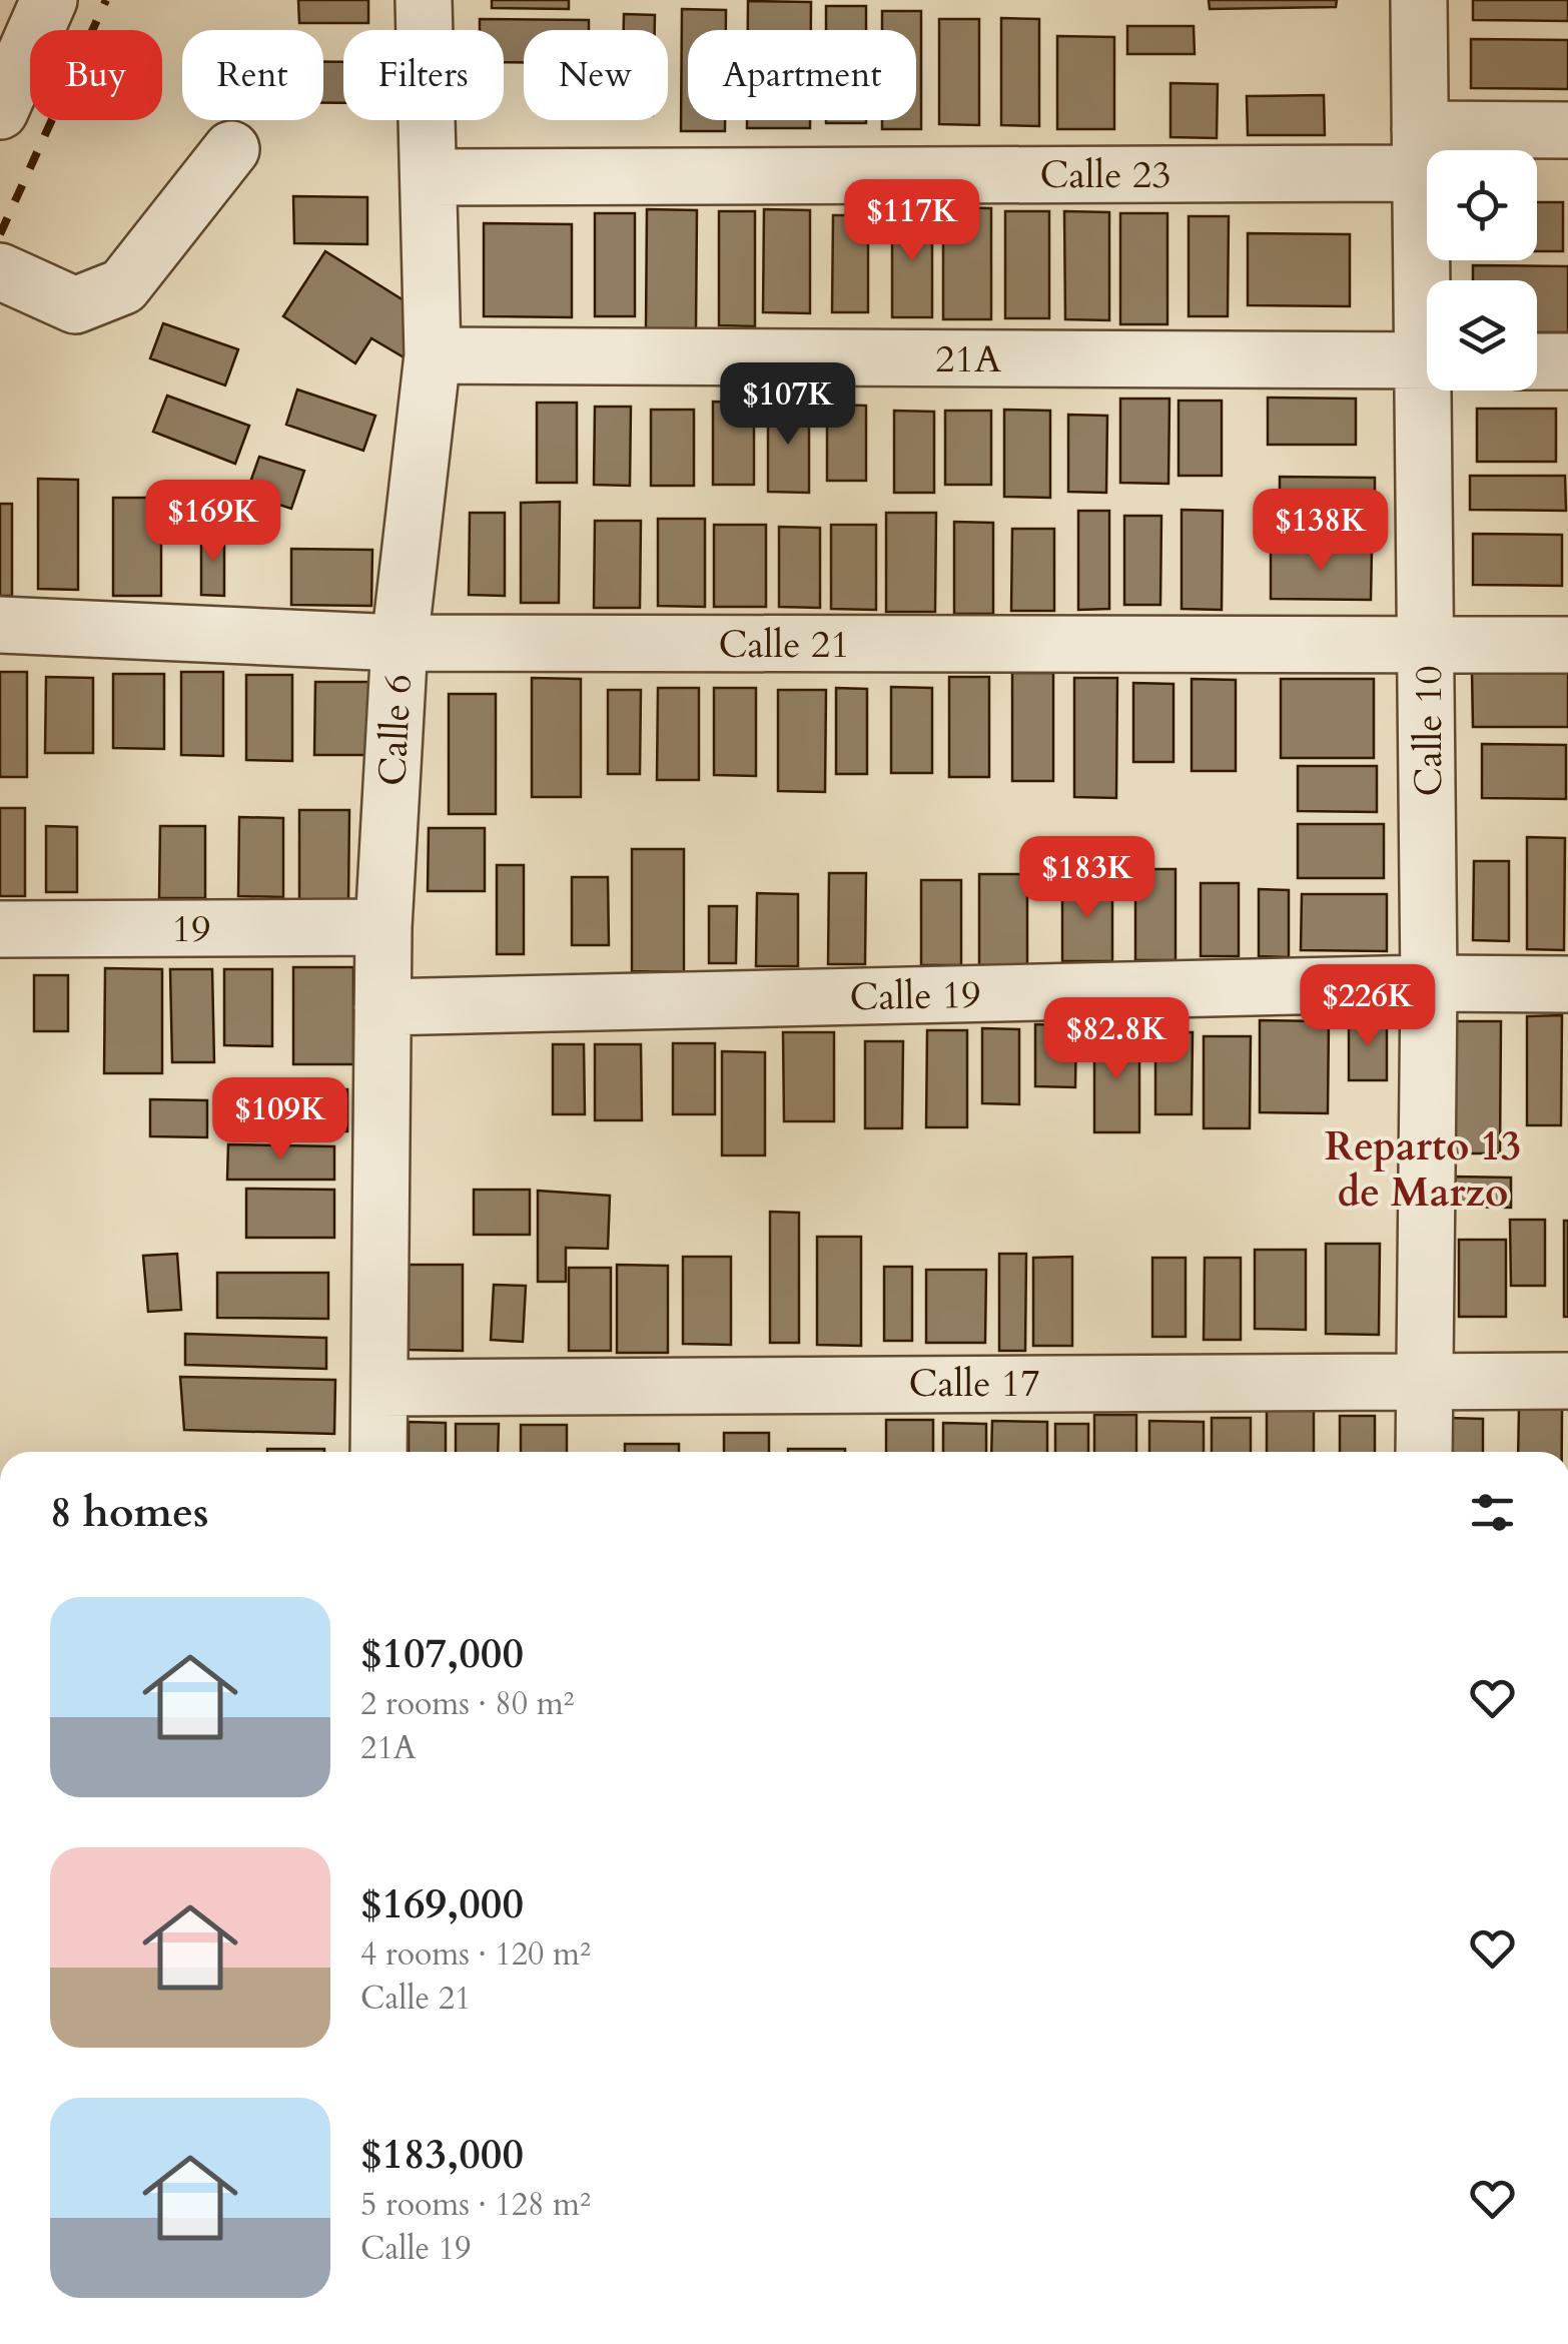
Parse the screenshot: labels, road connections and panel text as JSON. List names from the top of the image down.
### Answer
{
  "streets": {
    "street": [
      "Calle 23",
      "21A",
      "Calle 21",
      "Calle 6",
      "Calle 10",
      "19",
      "Calle 19",
      "Calle 17"
    ]
  },
  "crossings": [
    ["Calle 23", "Calle 6"],
    ["Calle 23", "Calle 10"],
    ["21A", "Calle 6"],
    ["Calle 21", "Calle 6"],
    ["Calle 21", "Calle 10"],
    ["Calle 6", "19"],
    ["Calle 6", "Calle 19"],
    ["Calle 6", "Calle 17"],
    ["Calle 10", "Calle 19"],
    ["Calle 10", "Calle 17"]
  ],
  "districts": ["Reparto 13 de Marzo"],
  "page": {
    "chip": [
      "Buy",
      "Rent",
      "Filters",
      "New",
      "Apartment"
    ],
    "price": [
      "$117K",
      "$107K",
      "$169K",
      "$138K",
      "$183K",
      "$226K",
      "$82.8K",
      "$109K"
    ],
    "heading": "8 homes",
    "list": [
      {
        "name": "$107,000",
        "note": "2 rooms · 80 m² · 21A"
      },
      {
        "name": "$169,000",
        "note": "4 rooms · 120 m² · Calle 21"
      },
      {
        "name": "$183,000",
        "note": "5 rooms · 128 m² · Calle 19"
      }
    ]
  }
}
